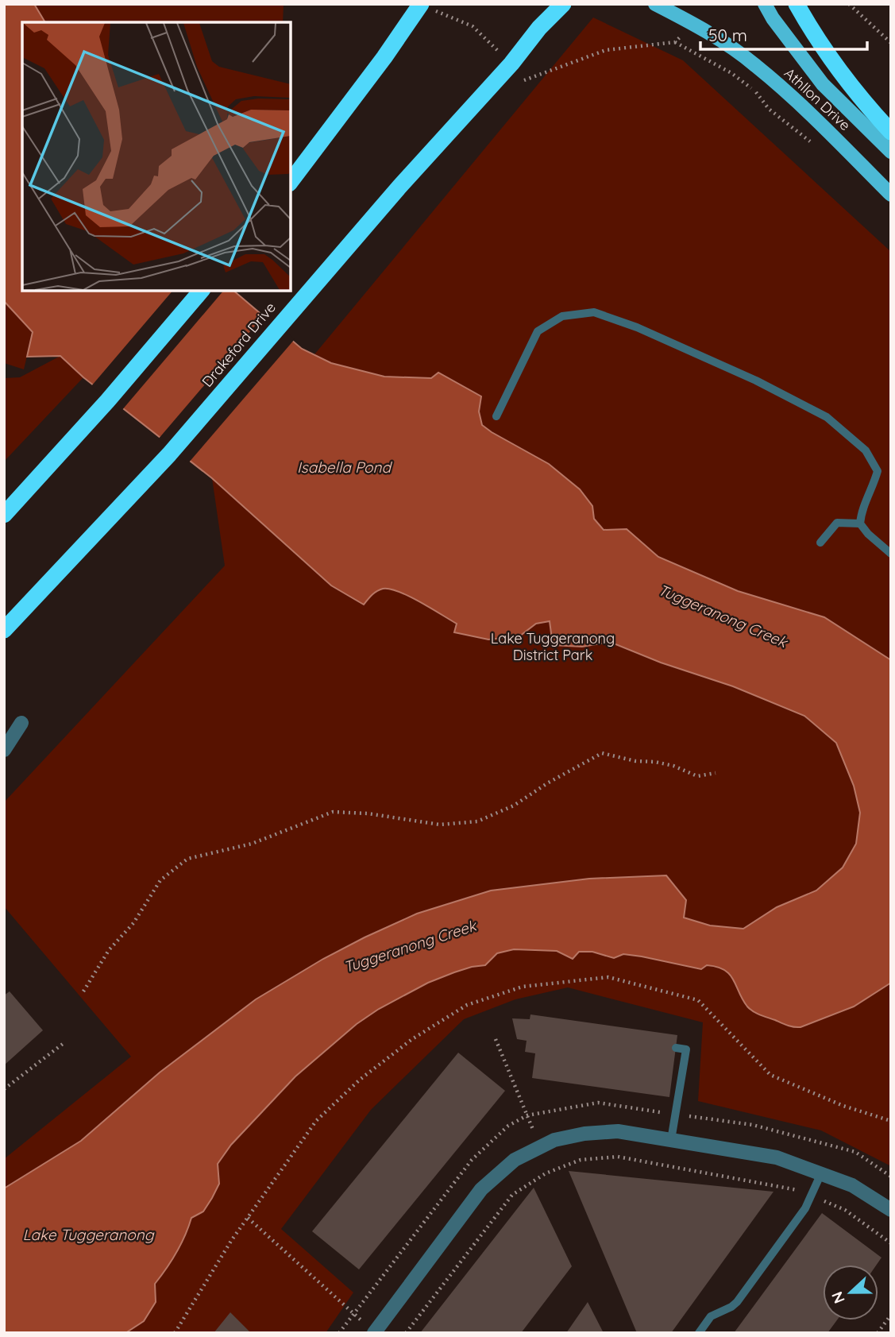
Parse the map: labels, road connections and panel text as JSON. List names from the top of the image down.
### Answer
{
  "streets": {
    "highway": ["Drakeford Drive"],
    "main road": ["Athllon Drive"]
  },
  "water": ["Isabella Pond", "Tuggeranong Creek", "Lake Tuggeranong"],
  "parks": ["Lake Tuggeranong District Park"],
  "scale_bar": "50 m",
  "north": "left"
}
